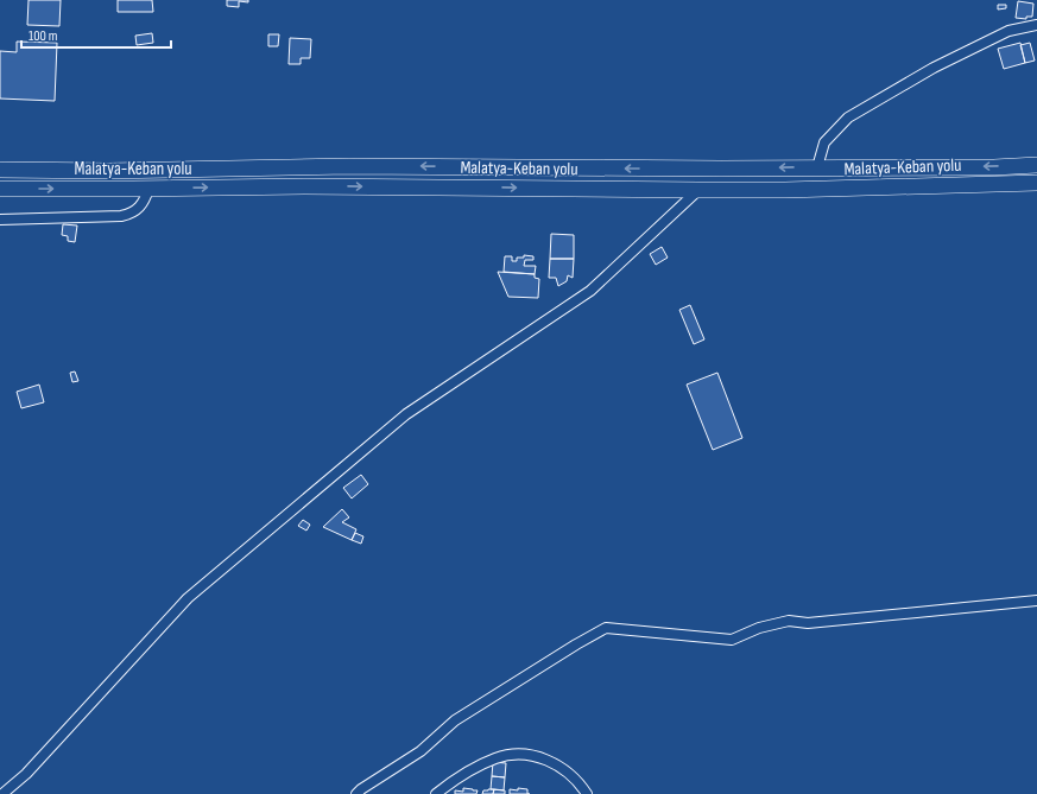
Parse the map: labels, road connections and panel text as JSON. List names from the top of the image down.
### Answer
{
  "streets": {
    "highway": ["Malatya-Keban yolu"]
  },
  "scale_bar": "100 m"
}
